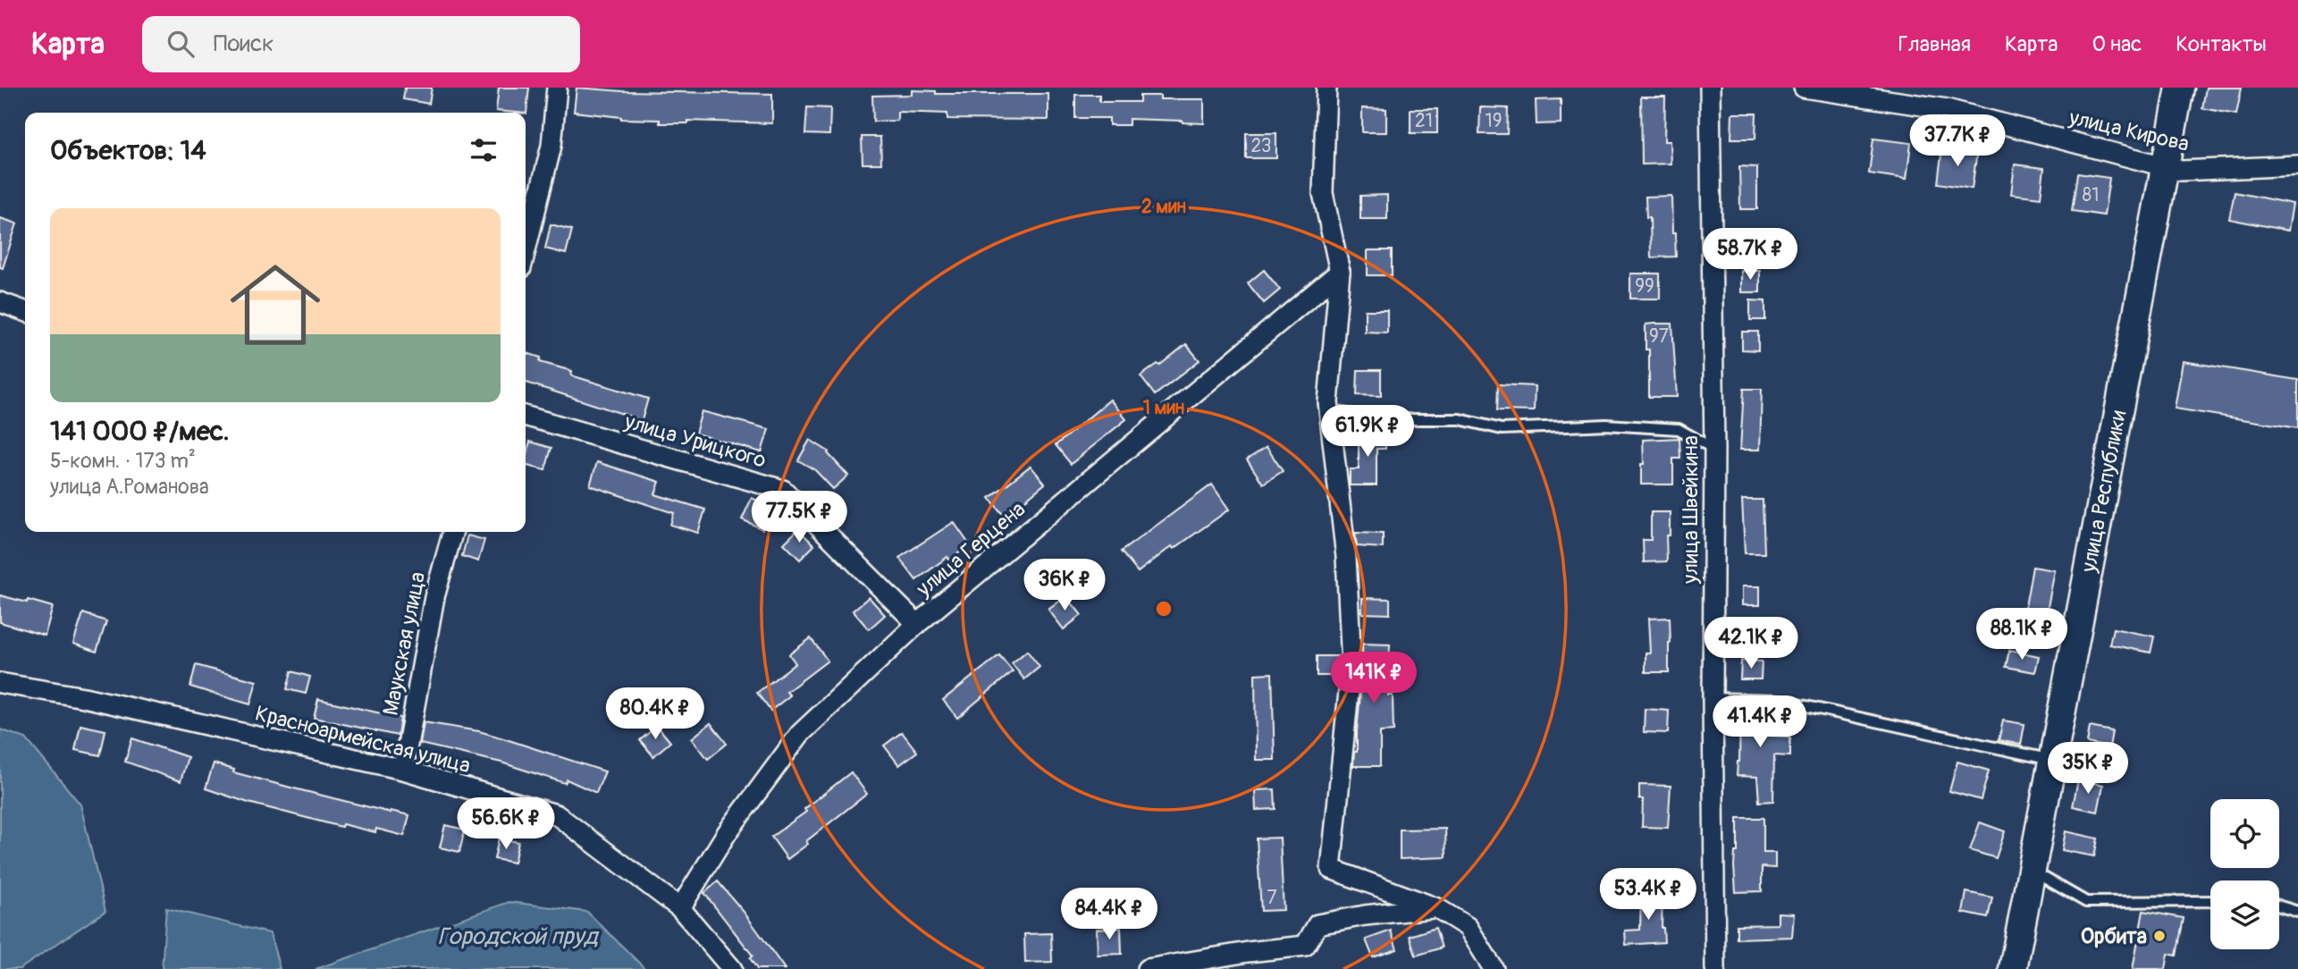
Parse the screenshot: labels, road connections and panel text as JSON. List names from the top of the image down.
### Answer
{
  "streets": {
    "main road": ["улица Республики"],
    "street": [
      "улица Кирова",
      "улица Урицкого",
      "улица Швейкина",
      "улица Герцена",
      "Маукская улица",
      "Красноармейская улица"
    ]
  },
  "crossings": [
    ["улица Кирова", "улица Республики"],
    ["улица Урицкого", "улица Герцена"],
    ["улица Герцена", "Красноармейская улица"],
    ["Маукская улица", "Красноармейская улица"]
  ],
  "water": ["Городской пруд"],
  "places": ["Орбита"],
  "house_numbers": [
    "21",
    "19",
    "23",
    "81",
    "99",
    "97",
    "7"
  ],
  "page": {
    "header": "Карта",
    "search": "Поиск",
    "nav": [
      "Главная",
      "Карта",
      "О нас",
      "Контакты"
    ],
    "heading": "Объектов: 14",
    "price": [
      "37.7K ₽",
      "58.7K ₽",
      "61.9K ₽",
      "77.5K ₽",
      "36K ₽",
      "88.1K ₽",
      "42.1K ₽",
      "141K ₽",
      "80.4K ₽",
      "41.4K ₽",
      "35K ₽",
      "56.6K ₽",
      "53.4K ₽",
      "84.4K ₽"
    ],
    "list": [
      {
        "name": "141 000 ₽/мес.",
        "note": "5-комн. · 173 m² · улица А.Романова"
      }
    ]
  },
  "rings": ["2 мин", "1 мин"]
}
